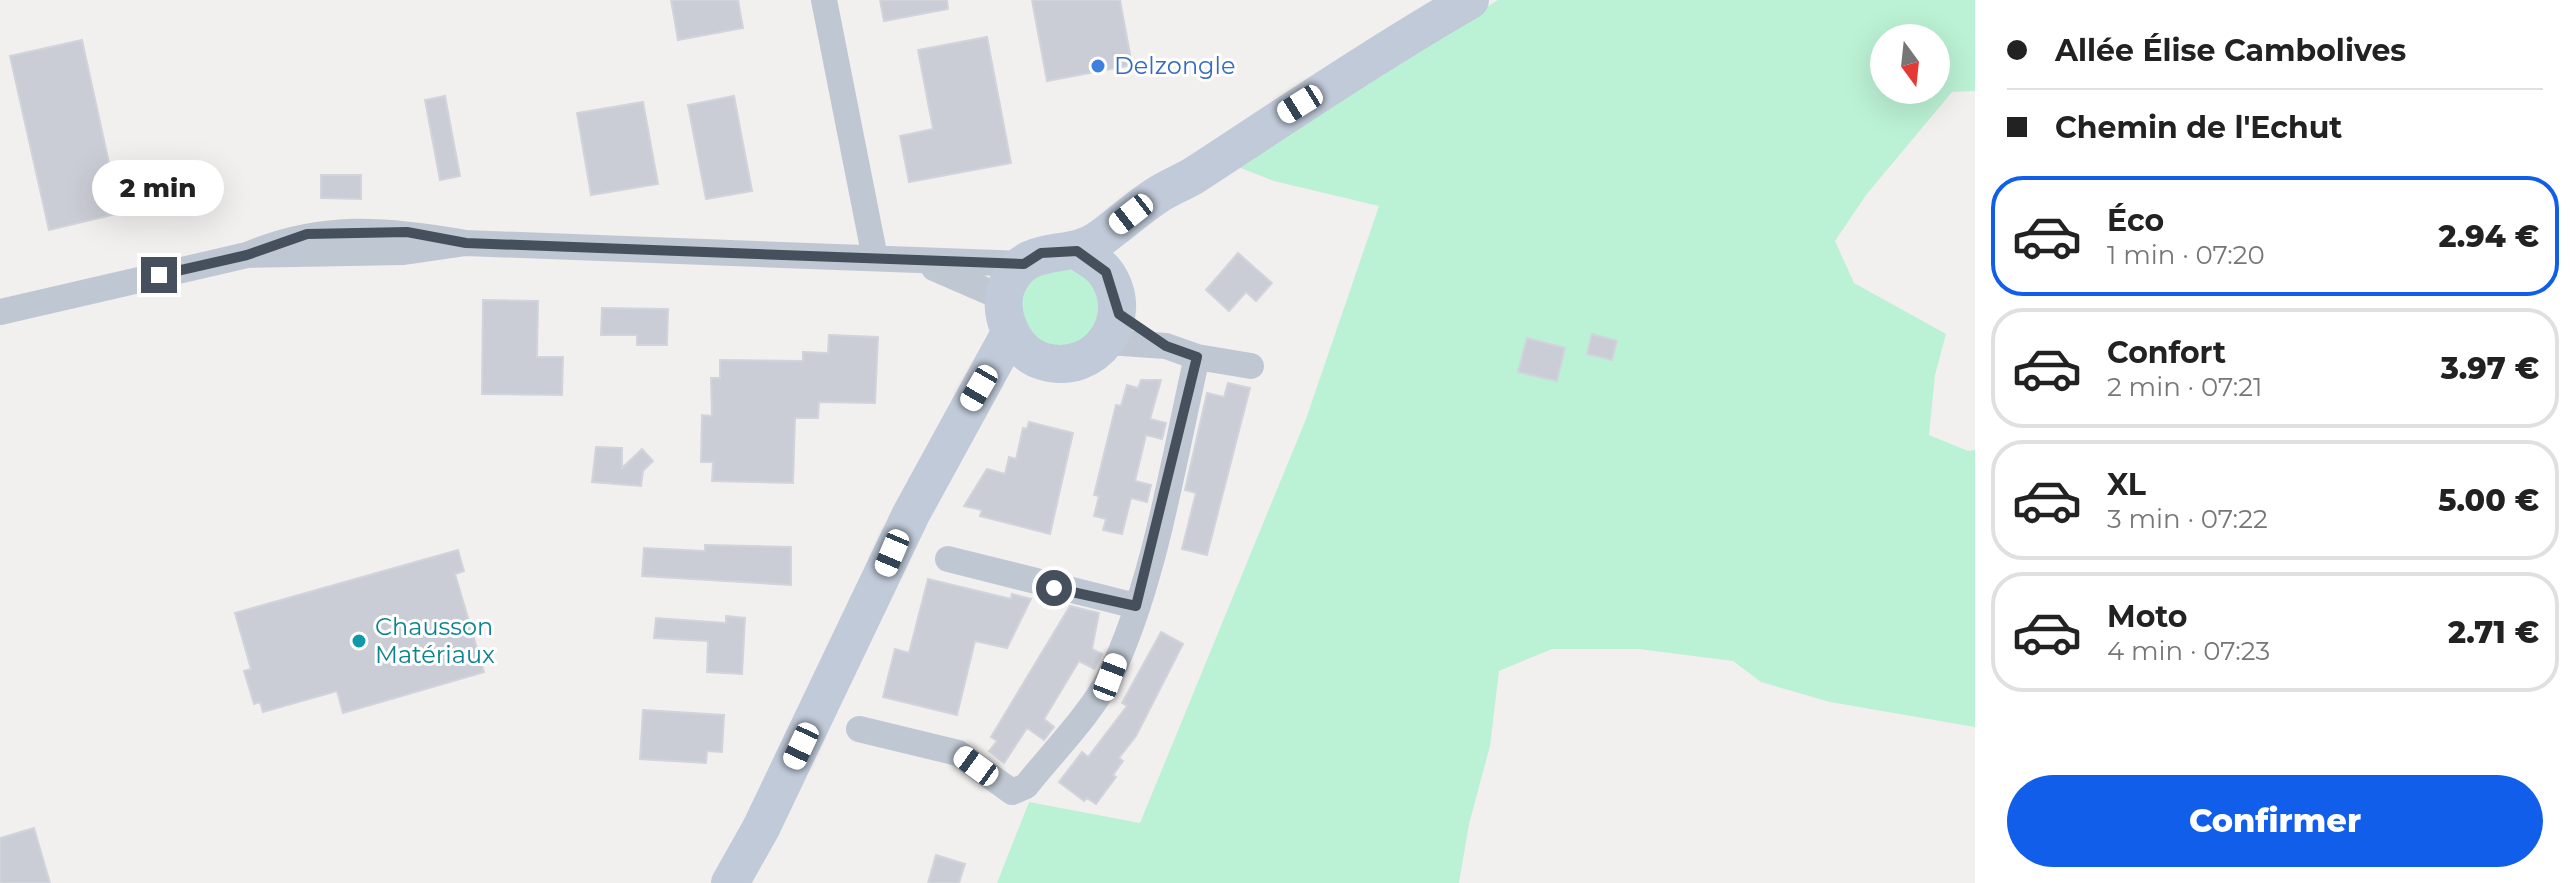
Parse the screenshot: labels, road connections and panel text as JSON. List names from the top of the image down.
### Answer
{
  "places": ["Delzongle", "Chausson Matériaux"],
  "north": "bottom",
  "page": {
    "banner": ["Allée Élise Cambolives", "Chemin de l'Echut"],
    "bubble": "2 min",
    "list": [
      {
        "name": "Éco",
        "note": "1 min · 07:20",
        "value": "2.94 €"
      },
      {
        "name": "Confort",
        "note": "2 min · 07:21",
        "value": "3.97 €"
      },
      {
        "name": "XL",
        "note": "3 min · 07:22",
        "value": "5.00 €"
      },
      {
        "name": "Moto",
        "note": "4 min · 07:23",
        "value": "2.71 €"
      }
    ],
    "buttons": "Confirmer"
  }
}
